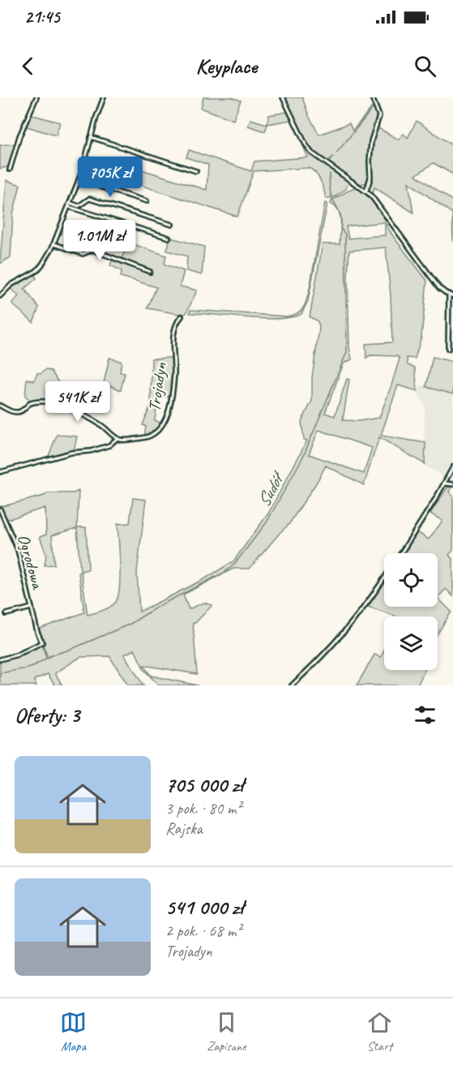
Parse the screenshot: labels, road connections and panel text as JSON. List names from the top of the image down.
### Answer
{
  "streets": {
    "street": ["Trojadyn", "Ogrodowa"]
  },
  "water": ["Sudół"],
  "page": {
    "status": "21:45",
    "header": "Keyplace",
    "price": ["705K zł", "1.01M zł", "541K zł"],
    "heading": "Oferty: 3",
    "list": [
      {
        "name": "705 000 zł",
        "note": "3 pok. · 80 m² · Rajska"
      },
      {
        "name": "541 000 zł",
        "note": "2 pok. · 68 m² · Trojadyn"
      }
    ],
    "tabs": ["Mapa", "Zapisane", "Start"]
  }
}
